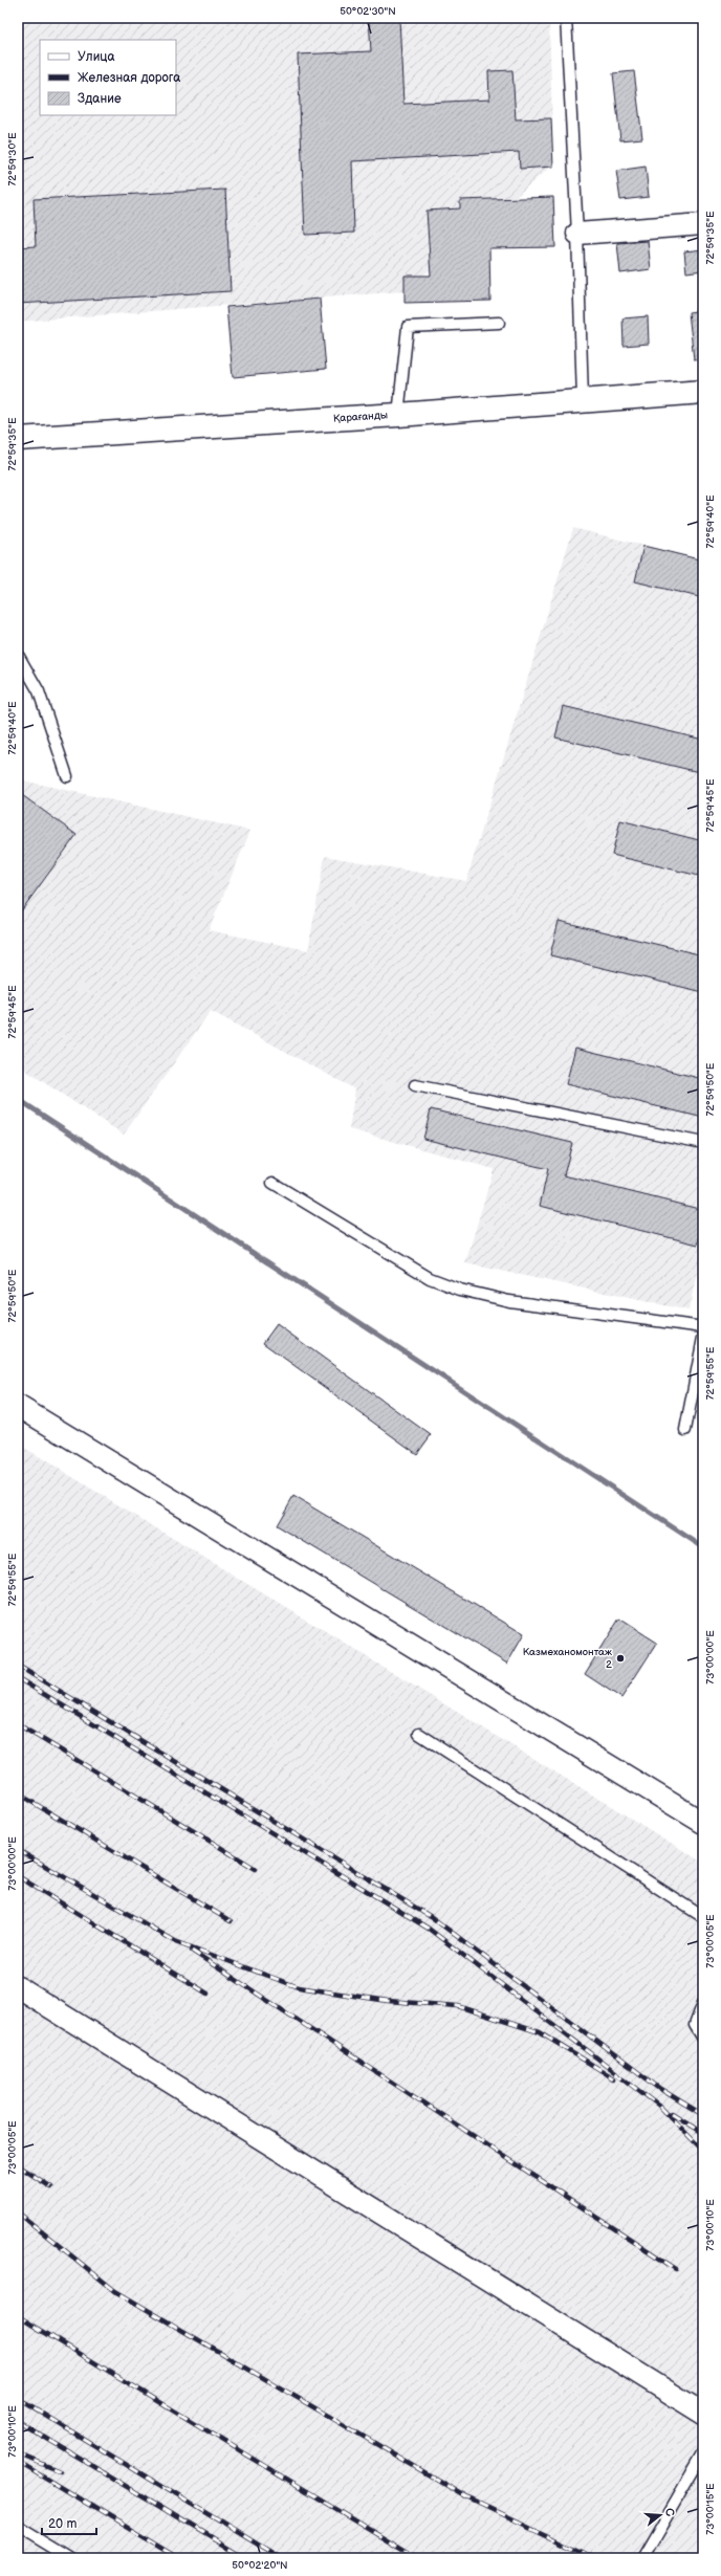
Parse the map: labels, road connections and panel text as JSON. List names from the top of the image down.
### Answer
{
  "streets": {
    "main road": ["Қарағанды"]
  },
  "places": ["Казмеханомонтаж 2"],
  "legend": ["Улица", "Железная дорога", "Здание"],
  "scale_bar": "20 m",
  "north": "right",
  "coordinates": [
    "50°02'30\"N",
    "72°59'30\"E",
    "72°59'35\"E",
    "72°59'40\"E",
    "72°59'45\"E",
    "72°59'50\"E",
    "72°59'55\"E",
    "73°00'00\"E",
    "73°00'05\"E",
    "73°00'10\"E",
    "73°00'15\"E",
    "50°02'20\"N"
  ]
}
